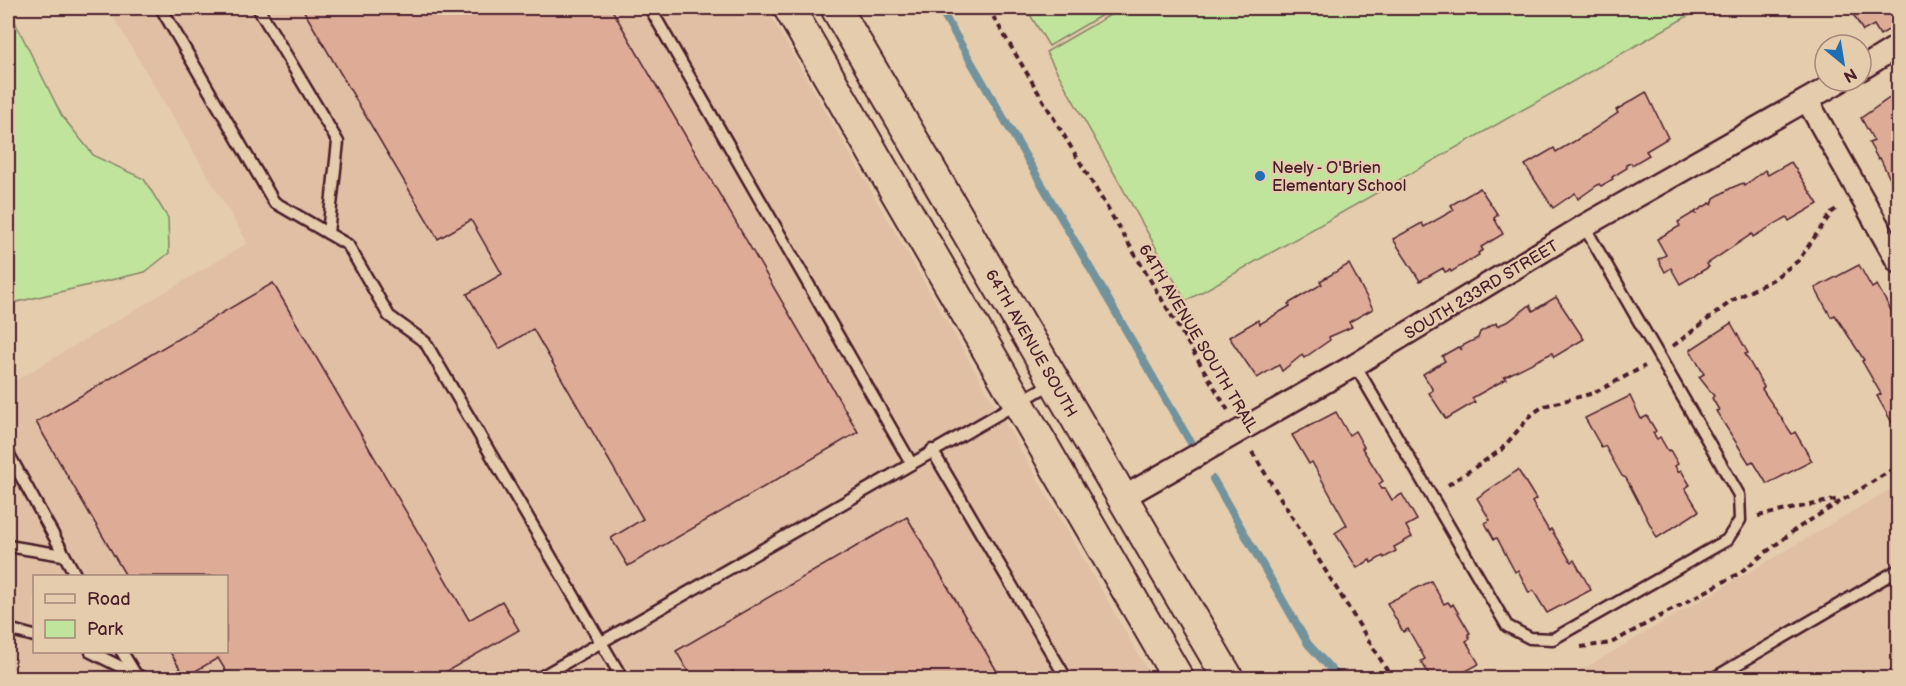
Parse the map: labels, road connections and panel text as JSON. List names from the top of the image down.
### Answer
{
  "streets": {
    "street": ["SOUTH 233RD STREET", "64TH AVENUE SOUTH"],
    "path": ["64TH AVENUE SOUTH TRAIL"]
  },
  "crossings": [
    ["SOUTH 233RD STREET", "64TH AVENUE SOUTH TRAIL"],
    ["SOUTH 233RD STREET", "64TH AVENUE SOUTH"]
  ],
  "places": ["Neely - O'Brien Elementary School"],
  "legend": ["Road", "Park"],
  "north": "bottom right"
}
